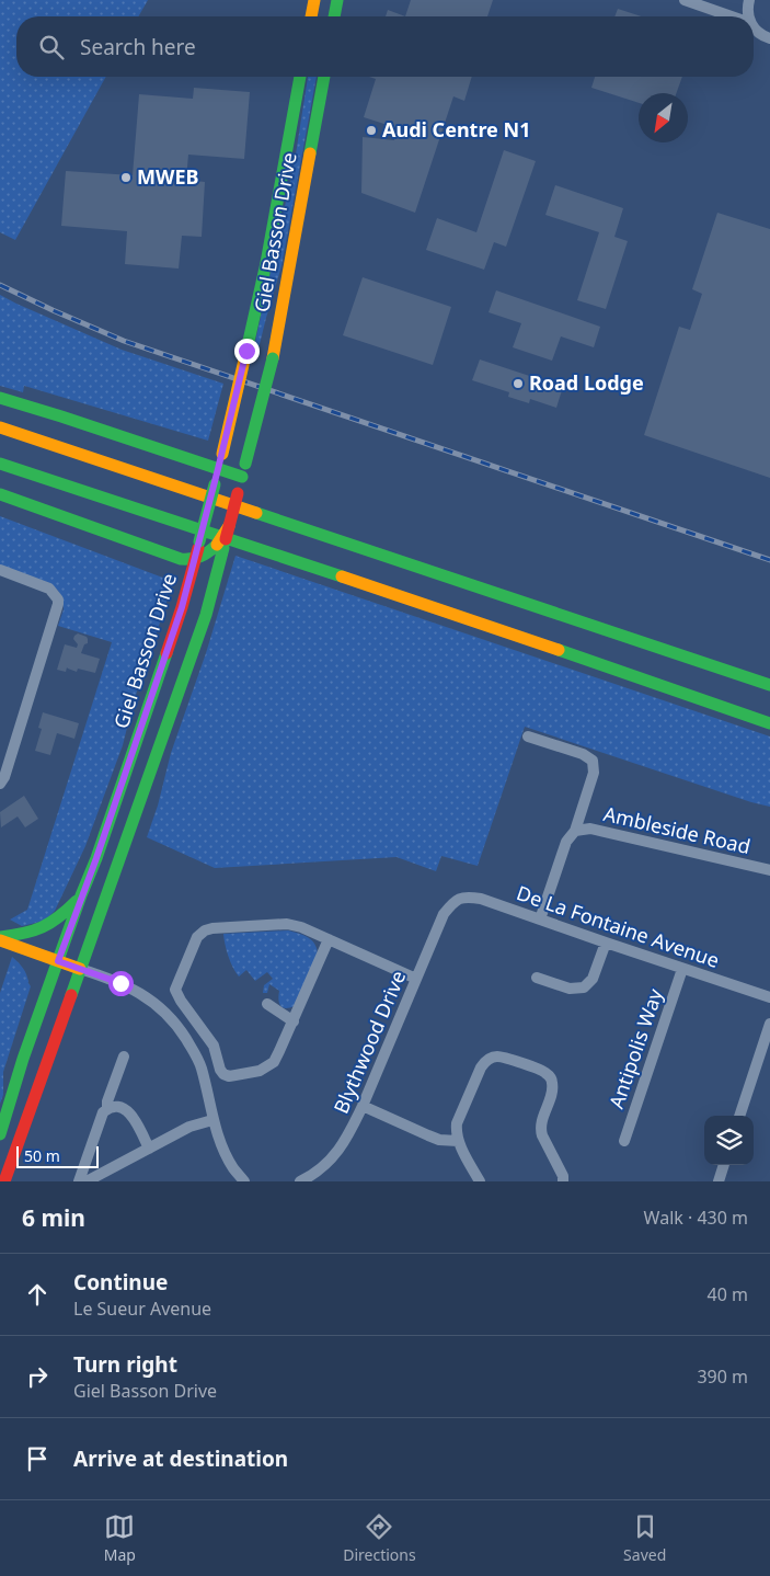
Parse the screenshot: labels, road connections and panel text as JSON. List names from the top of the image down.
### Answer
{
  "streets": {
    "main road": ["Giel Basson Drive"],
    "street": [
      "Ambleside Road",
      "De La Fontaine Avenue",
      "Blythwood Drive",
      "Antipolis Way"
    ]
  },
  "crossings": [
    ["Ambleside Road", "De La Fontaine Avenue"],
    ["De La Fontaine Avenue", "Blythwood Drive"],
    ["De La Fontaine Avenue", "Antipolis Way"]
  ],
  "places": ["Audi Centre N1", "MWEB", "Road Lodge"],
  "scale_bar": "50 m",
  "north": "bottom left",
  "page": {
    "search": "Search here",
    "scale": "50 m",
    "heading": ["6 min", "Walk · 430 m"],
    "list": [
      ["Continue", "Le Sueur Avenue", "40 m"],
      ["Turn right", "Giel Basson Drive", "390 m"],
      "Arrive at destination"
    ],
    "nav": ["Map", "Directions", "Saved"]
  }
}
